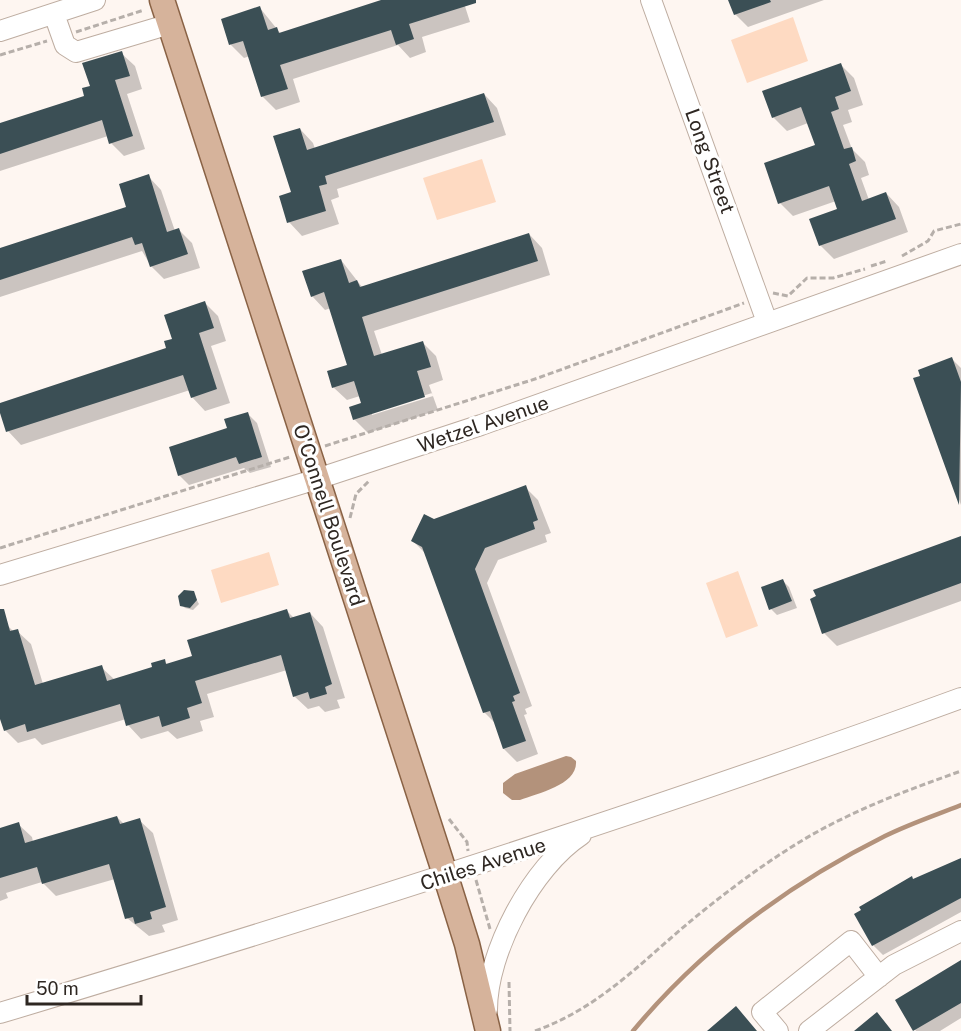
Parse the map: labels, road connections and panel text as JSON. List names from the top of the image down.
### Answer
{
  "streets": {
    "main road": ["O'Connell Boulevard"],
    "street": ["Long Street", "Wetzel Avenue", "Chiles Avenue"]
  },
  "crossings": [
    ["Long Street", "Wetzel Avenue"],
    ["Wetzel Avenue", "O'Connell Boulevard"],
    ["O'Connell Boulevard", "Chiles Avenue"]
  ],
  "scale_bar": "50 m"
}
